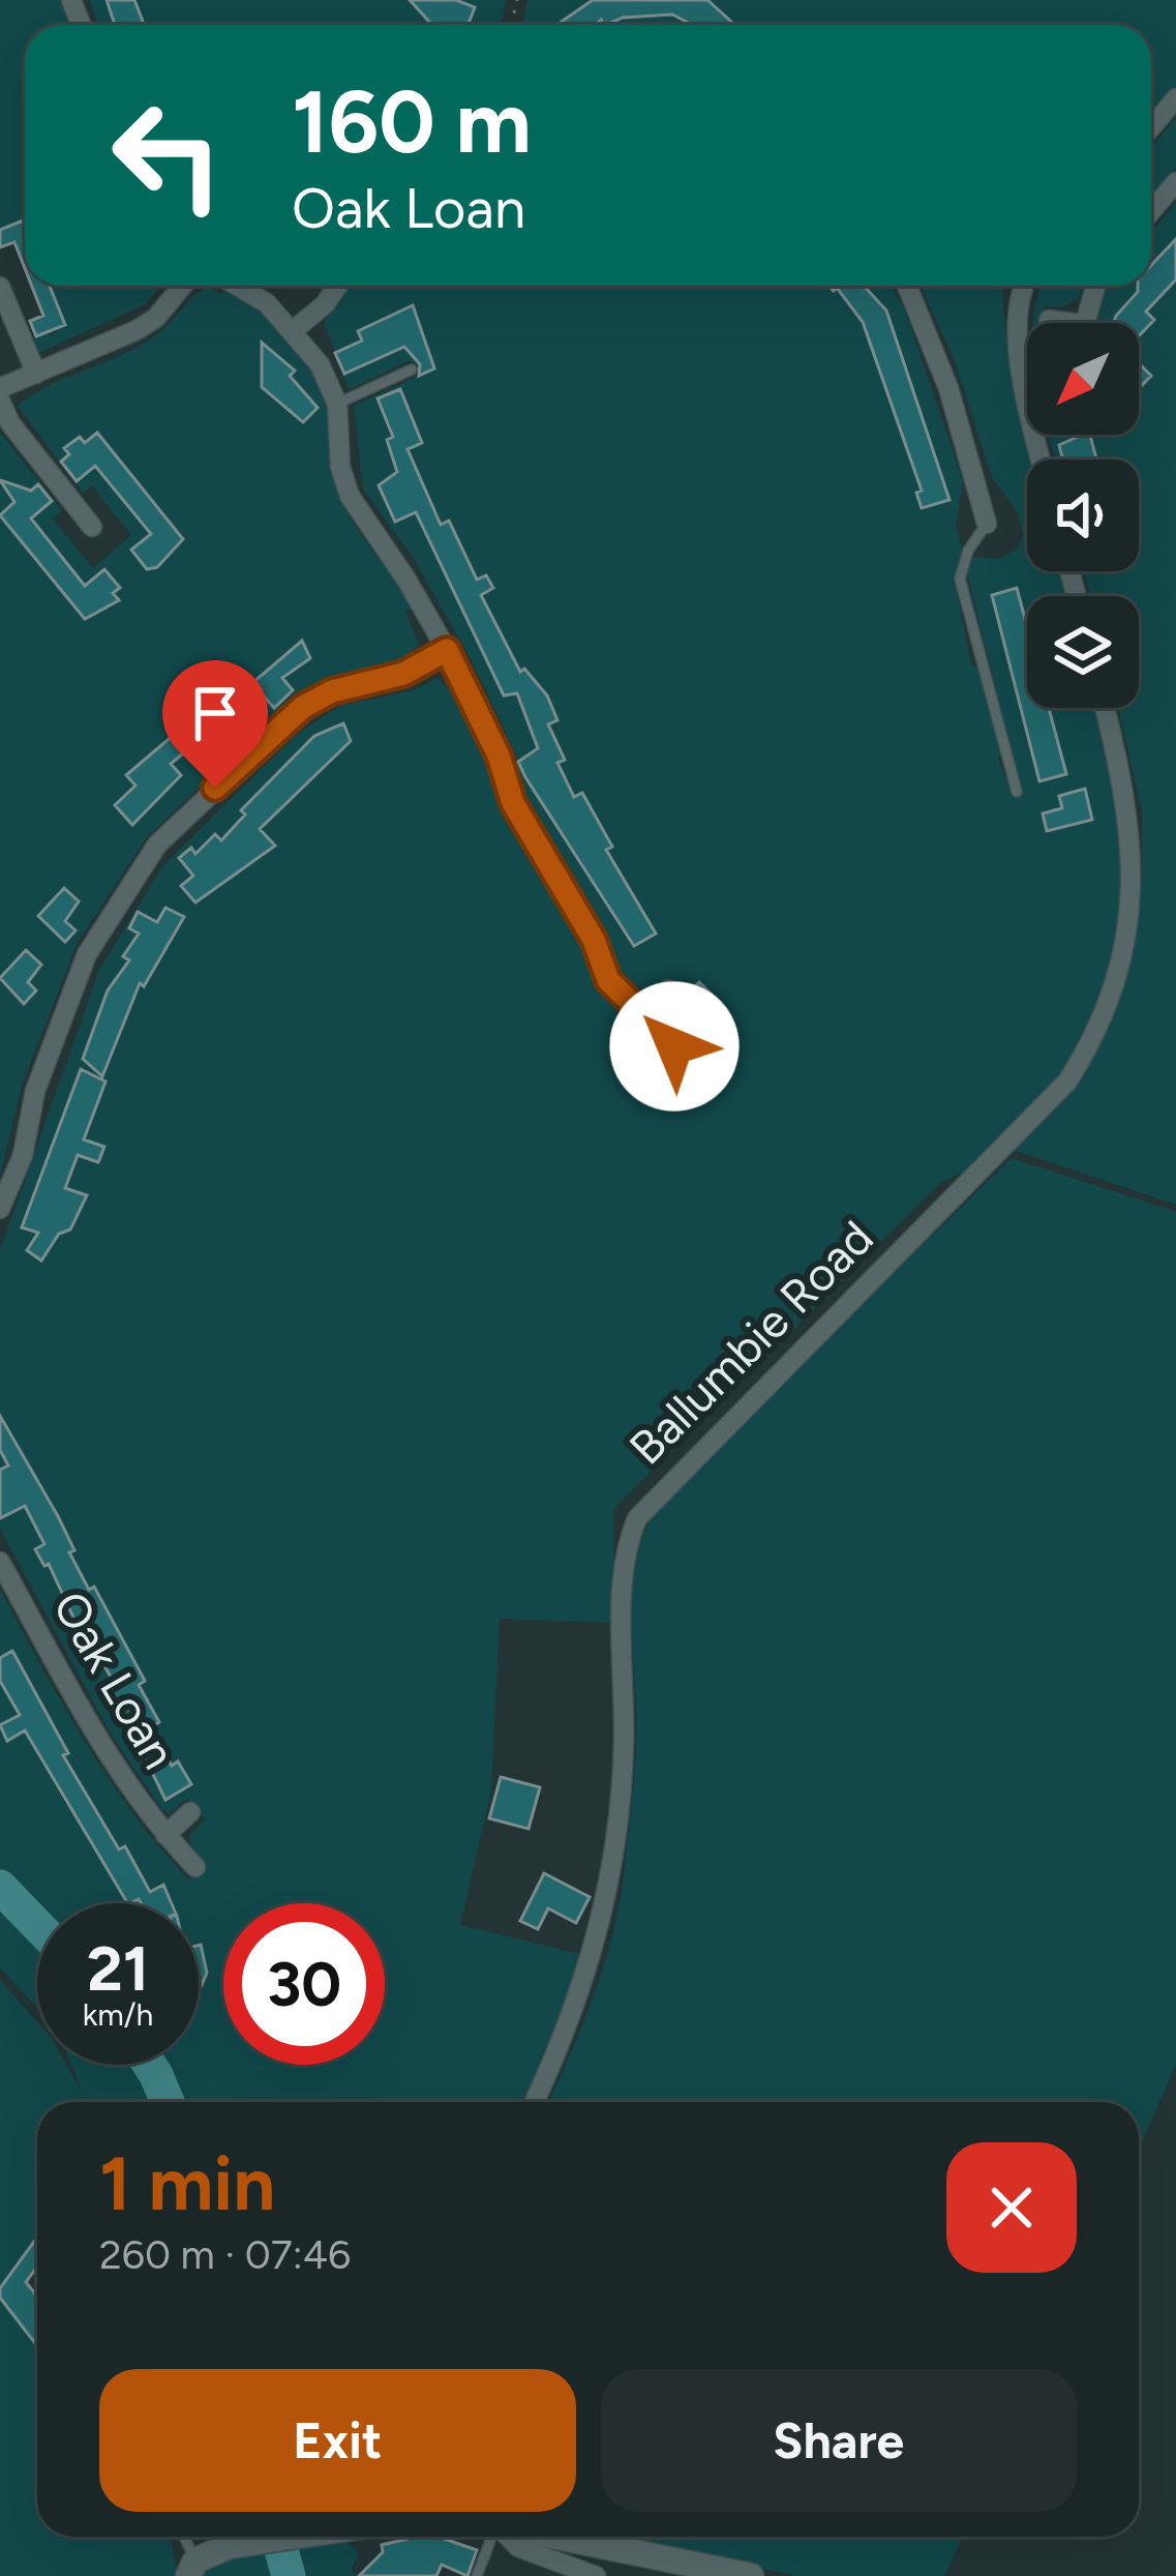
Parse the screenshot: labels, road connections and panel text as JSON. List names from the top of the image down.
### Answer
{
  "streets": {
    "street": ["Ballumbie Road", "Oak Loan"]
  },
  "north": "bottom left",
  "page": {
    "turn": ["160 m", "Oak Loan"],
    "speed": "21 km/h",
    "limit": "30",
    "heading": ["1 min", "260 m · 07:46"],
    "buttons": ["Exit", "Share"]
  }
}
